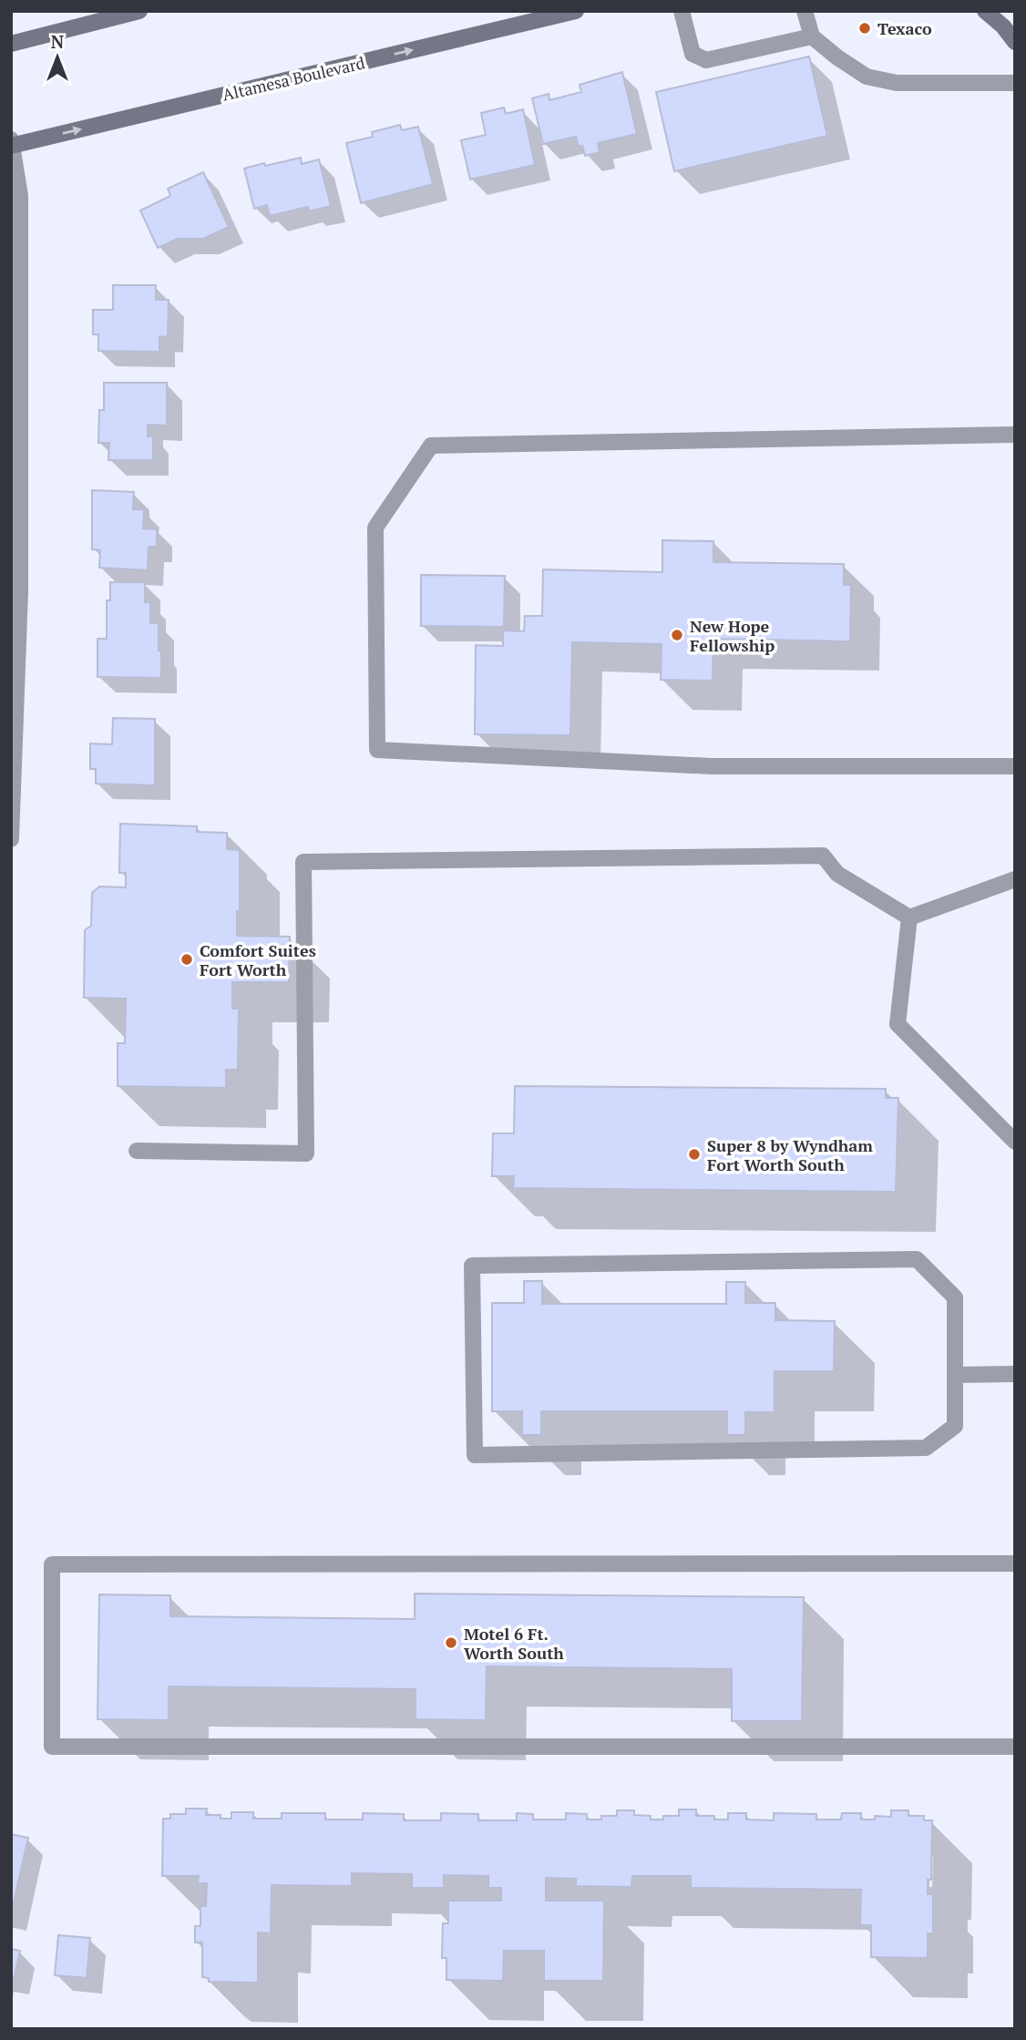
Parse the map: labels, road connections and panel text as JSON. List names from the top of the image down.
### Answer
{
  "streets": {
    "main road": ["Altamesa Boulevard"]
  },
  "one_way": ["Altamesa Boulevard"],
  "places": [
    "Texaco",
    "New Hope Fellowship",
    "Comfort Suites Fort Worth",
    "Super 8 by Wyndham Fort Worth South",
    "Motel 6 Ft. Worth South"
  ],
  "north": "top"
}
